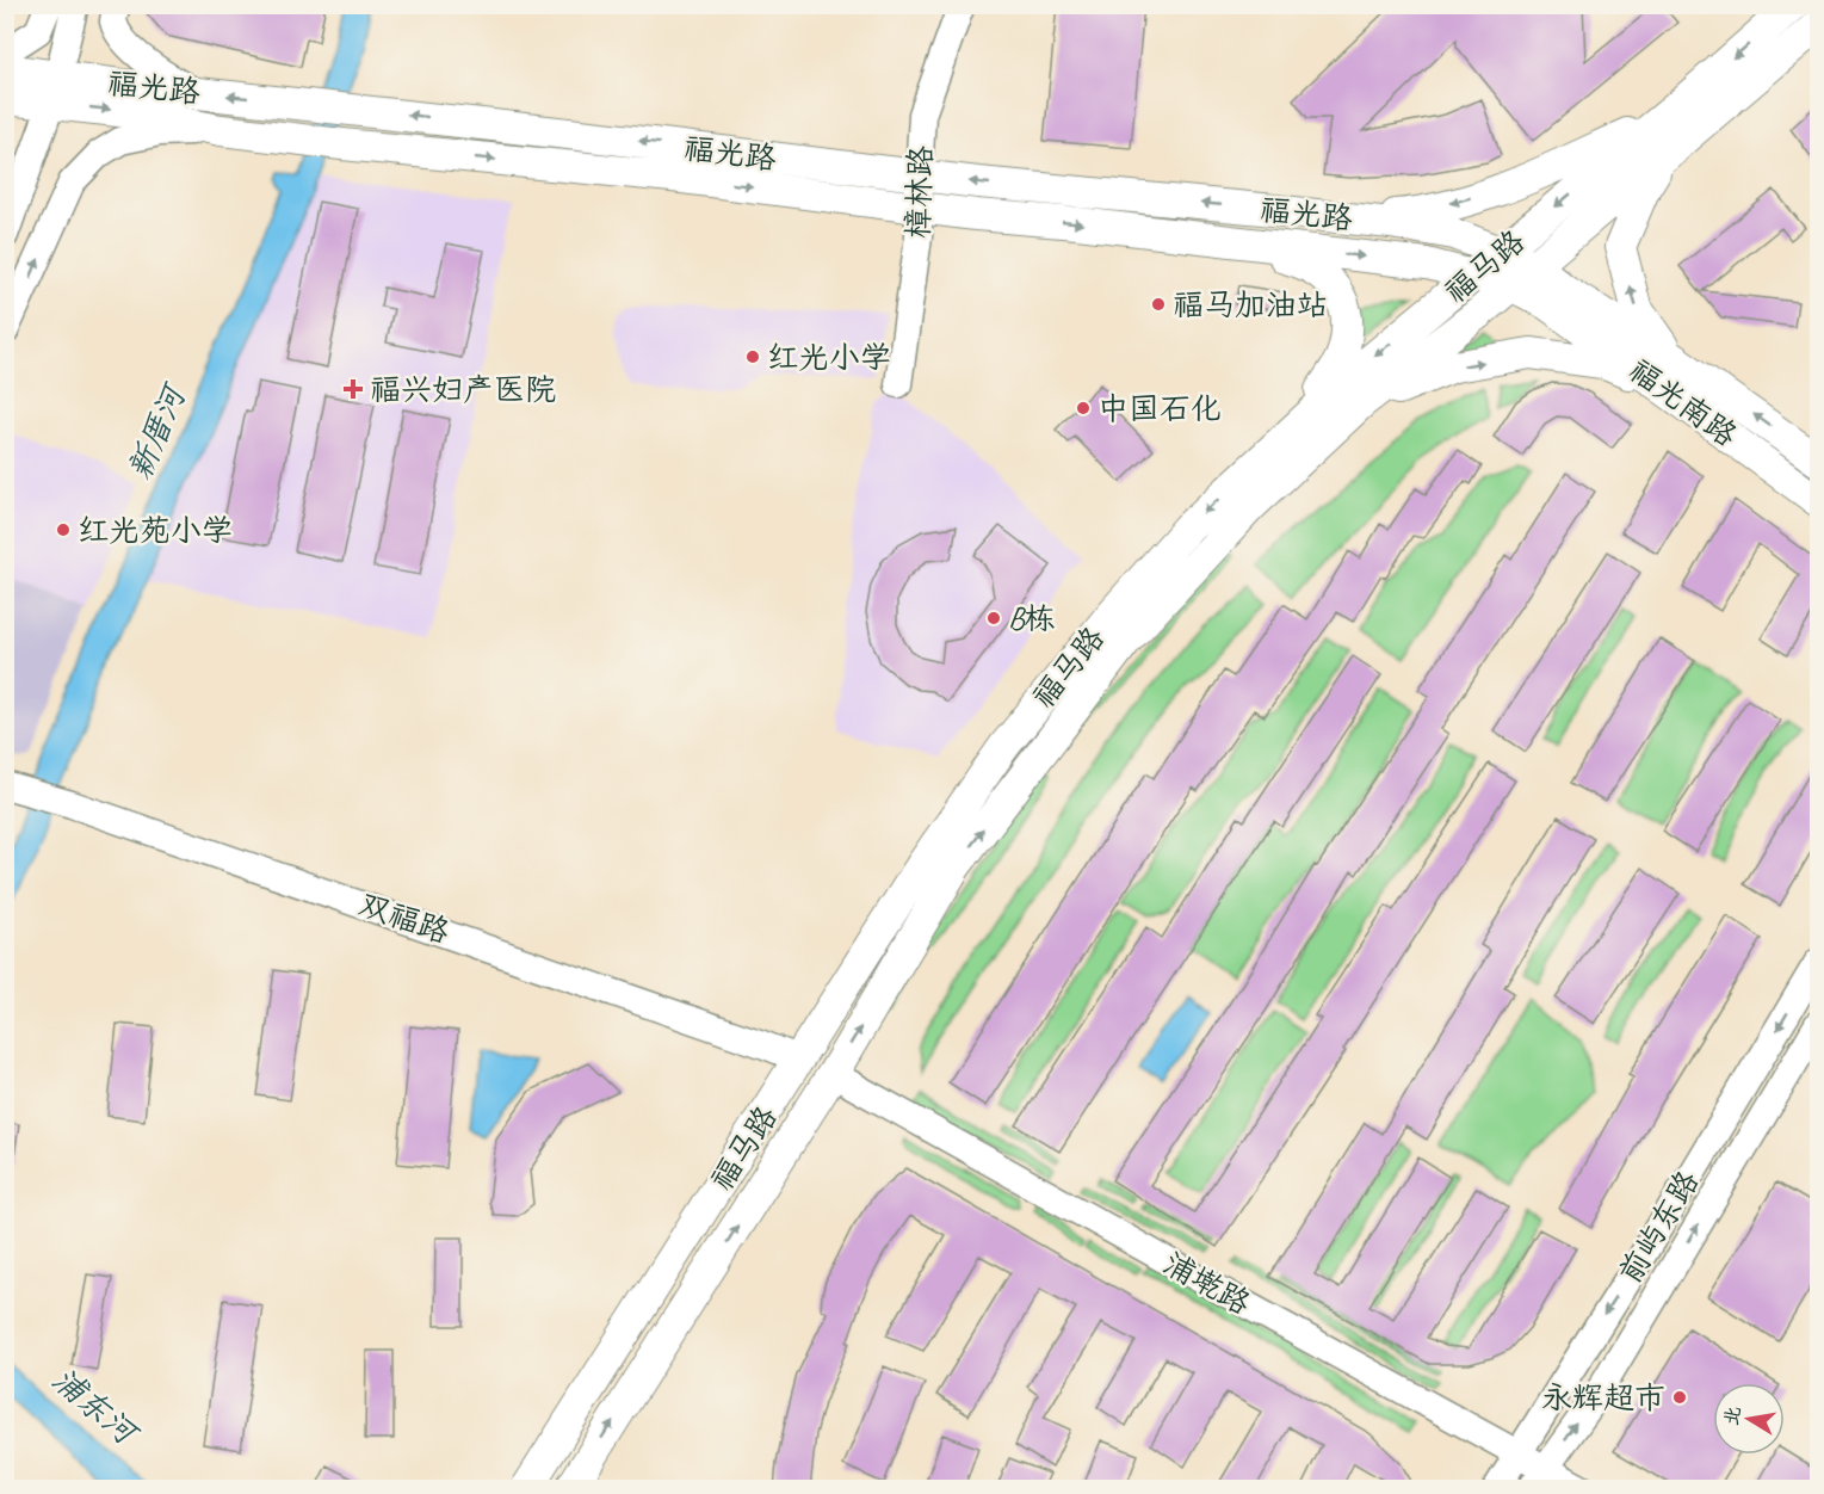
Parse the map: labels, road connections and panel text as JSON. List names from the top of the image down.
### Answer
{
  "streets": {
    "main road": ["福光路", "福马路", "福光南路"],
    "street": [
      "樟林路",
      "双福路",
      "前屿东路",
      "浦墘路"
    ]
  },
  "crossings": [
    ["福光路", "樟林路"],
    ["福光路", "福马路"],
    ["福光路", "福光南路"],
    ["福马路", "双福路"],
    ["福马路", "浦墘路"],
    ["前屿东路", "浦墘路"]
  ],
  "water": ["新厝河", "浦东河"],
  "places": {
    "other": [
      "福马加油站",
      "红光小学",
      "中国石化",
      "红光苑小学",
      "B栋",
      "永辉超市"
    ],
    "health": ["福兴妇产医院"]
  },
  "north": "left"
}
